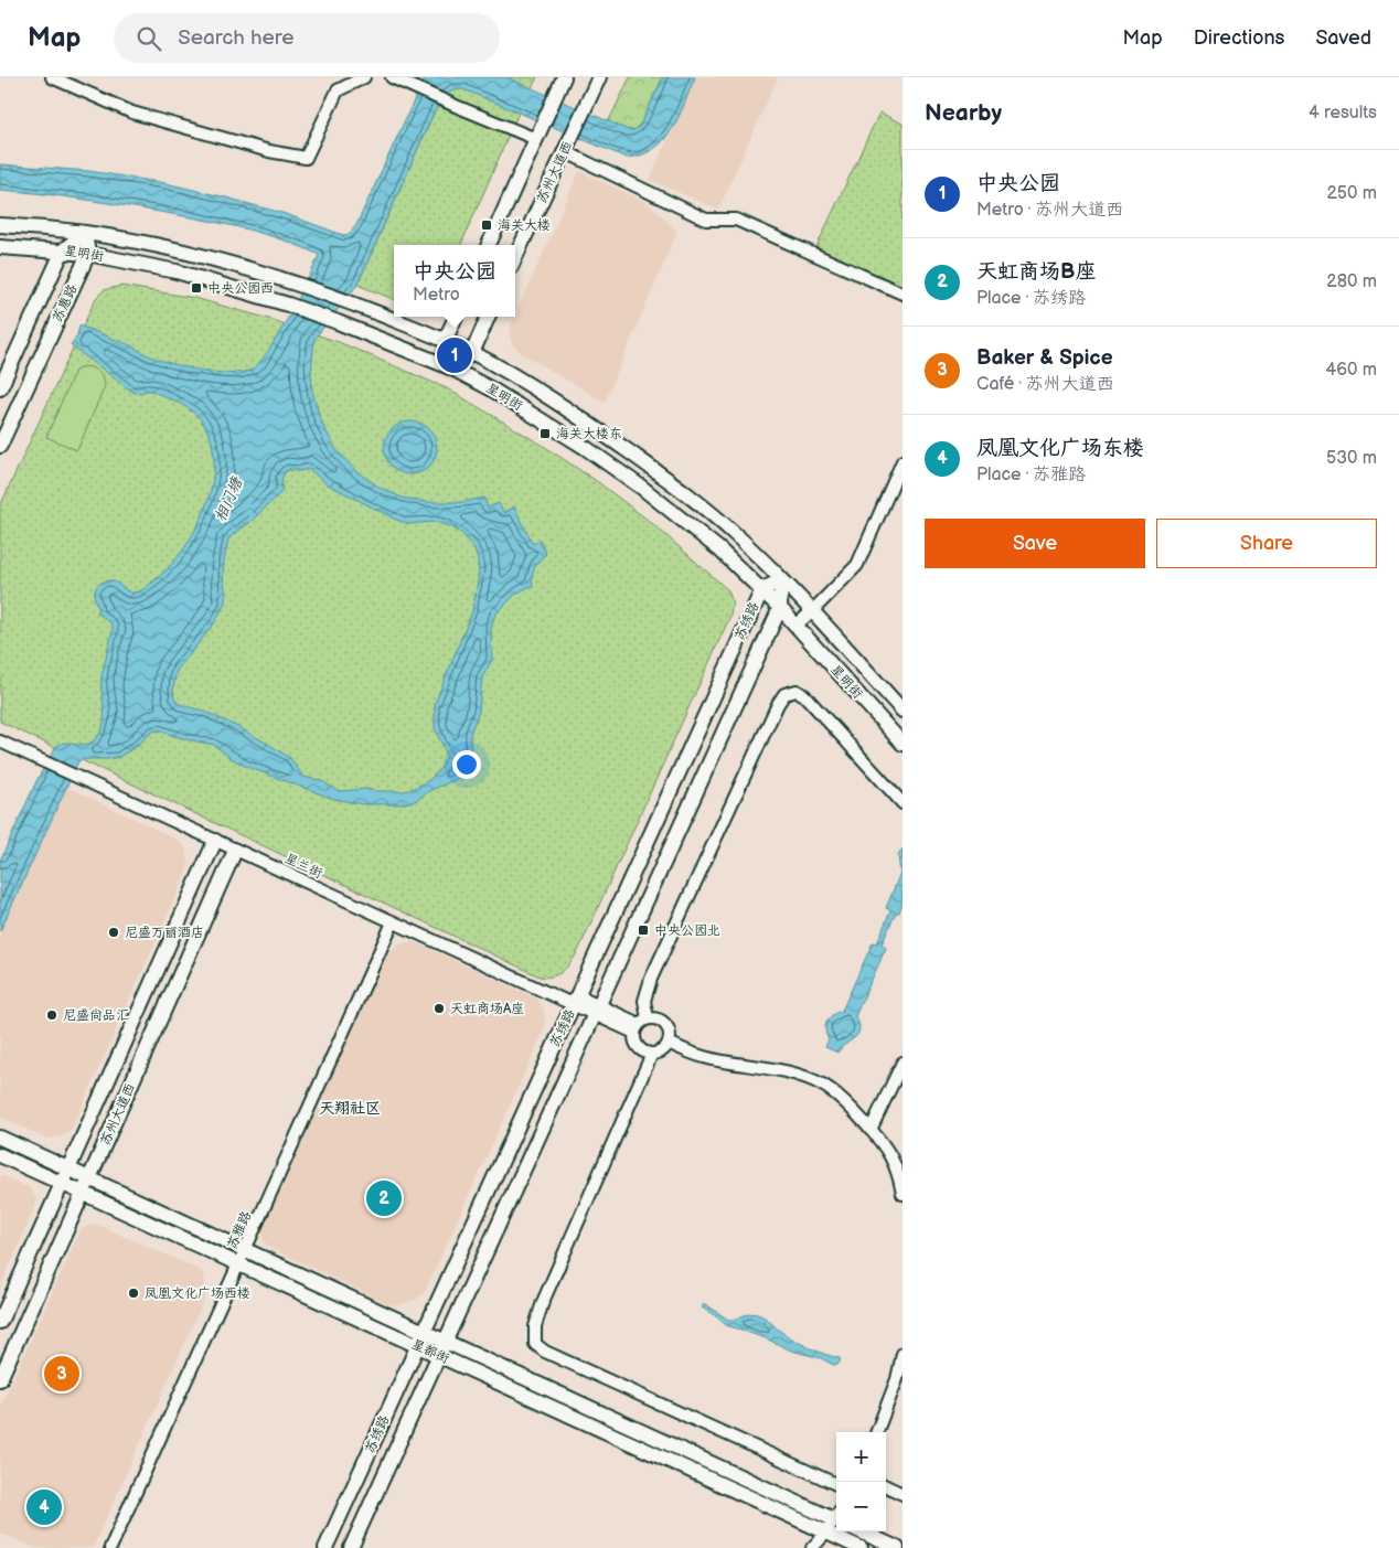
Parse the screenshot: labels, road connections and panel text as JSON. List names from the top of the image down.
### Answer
{
  "streets": {
    "main road": [
      "苏州大道西",
      "星明街",
      "苏惠路",
      "苏绣路",
      "星都街"
    ],
    "street": ["星兰街", "苏雅路"]
  },
  "crossings": [
    ["苏州大道西", "星兰街"],
    ["苏州大道西", "星都街"],
    ["星明街", "苏惠路"],
    ["星明街", "苏绣路"],
    ["苏绣路", "星兰街"],
    ["苏绣路", "星都街"],
    ["星兰街", "苏雅路"],
    ["苏雅路", "星都街"]
  ],
  "districts": ["天翔社区"],
  "water": ["相门塘"],
  "places": {
    "transit": [
      "海关大楼",
      "中央公园西",
      "海关大楼东",
      "中央公园北"
    ],
    "other": [
      "尼盛万丽酒店",
      "天虹商场A座",
      "尼盛尚品汇",
      "凤凰文化广场西楼"
    ]
  },
  "page": {
    "header": "Map",
    "search": "Search here",
    "nav": ["Map", "Directions", "Saved"],
    "heading": ["Nearby", "4 results"],
    "list": [
      {
        "mark": "1",
        "name": "中央公园",
        "note": "Metro · 苏州大道西",
        "value": "250 m"
      },
      {
        "mark": "2",
        "name": "天虹商场B座",
        "note": "Place · 苏绣路",
        "value": "280 m"
      },
      {
        "mark": "3",
        "name": "Baker & Spice",
        "note": "Café · 苏州大道西",
        "value": "460 m"
      },
      {
        "mark": "4",
        "name": "凤凰文化广场东楼",
        "note": "Place · 苏雅路",
        "value": "530 m"
      }
    ],
    "popup": ["中央公园", "Metro"],
    "pins": [
      "1",
      "2",
      "3",
      "4"
    ],
    "buttons": ["Save", "Share"],
    "map_buttons": ["+", "−"]
  }
}
